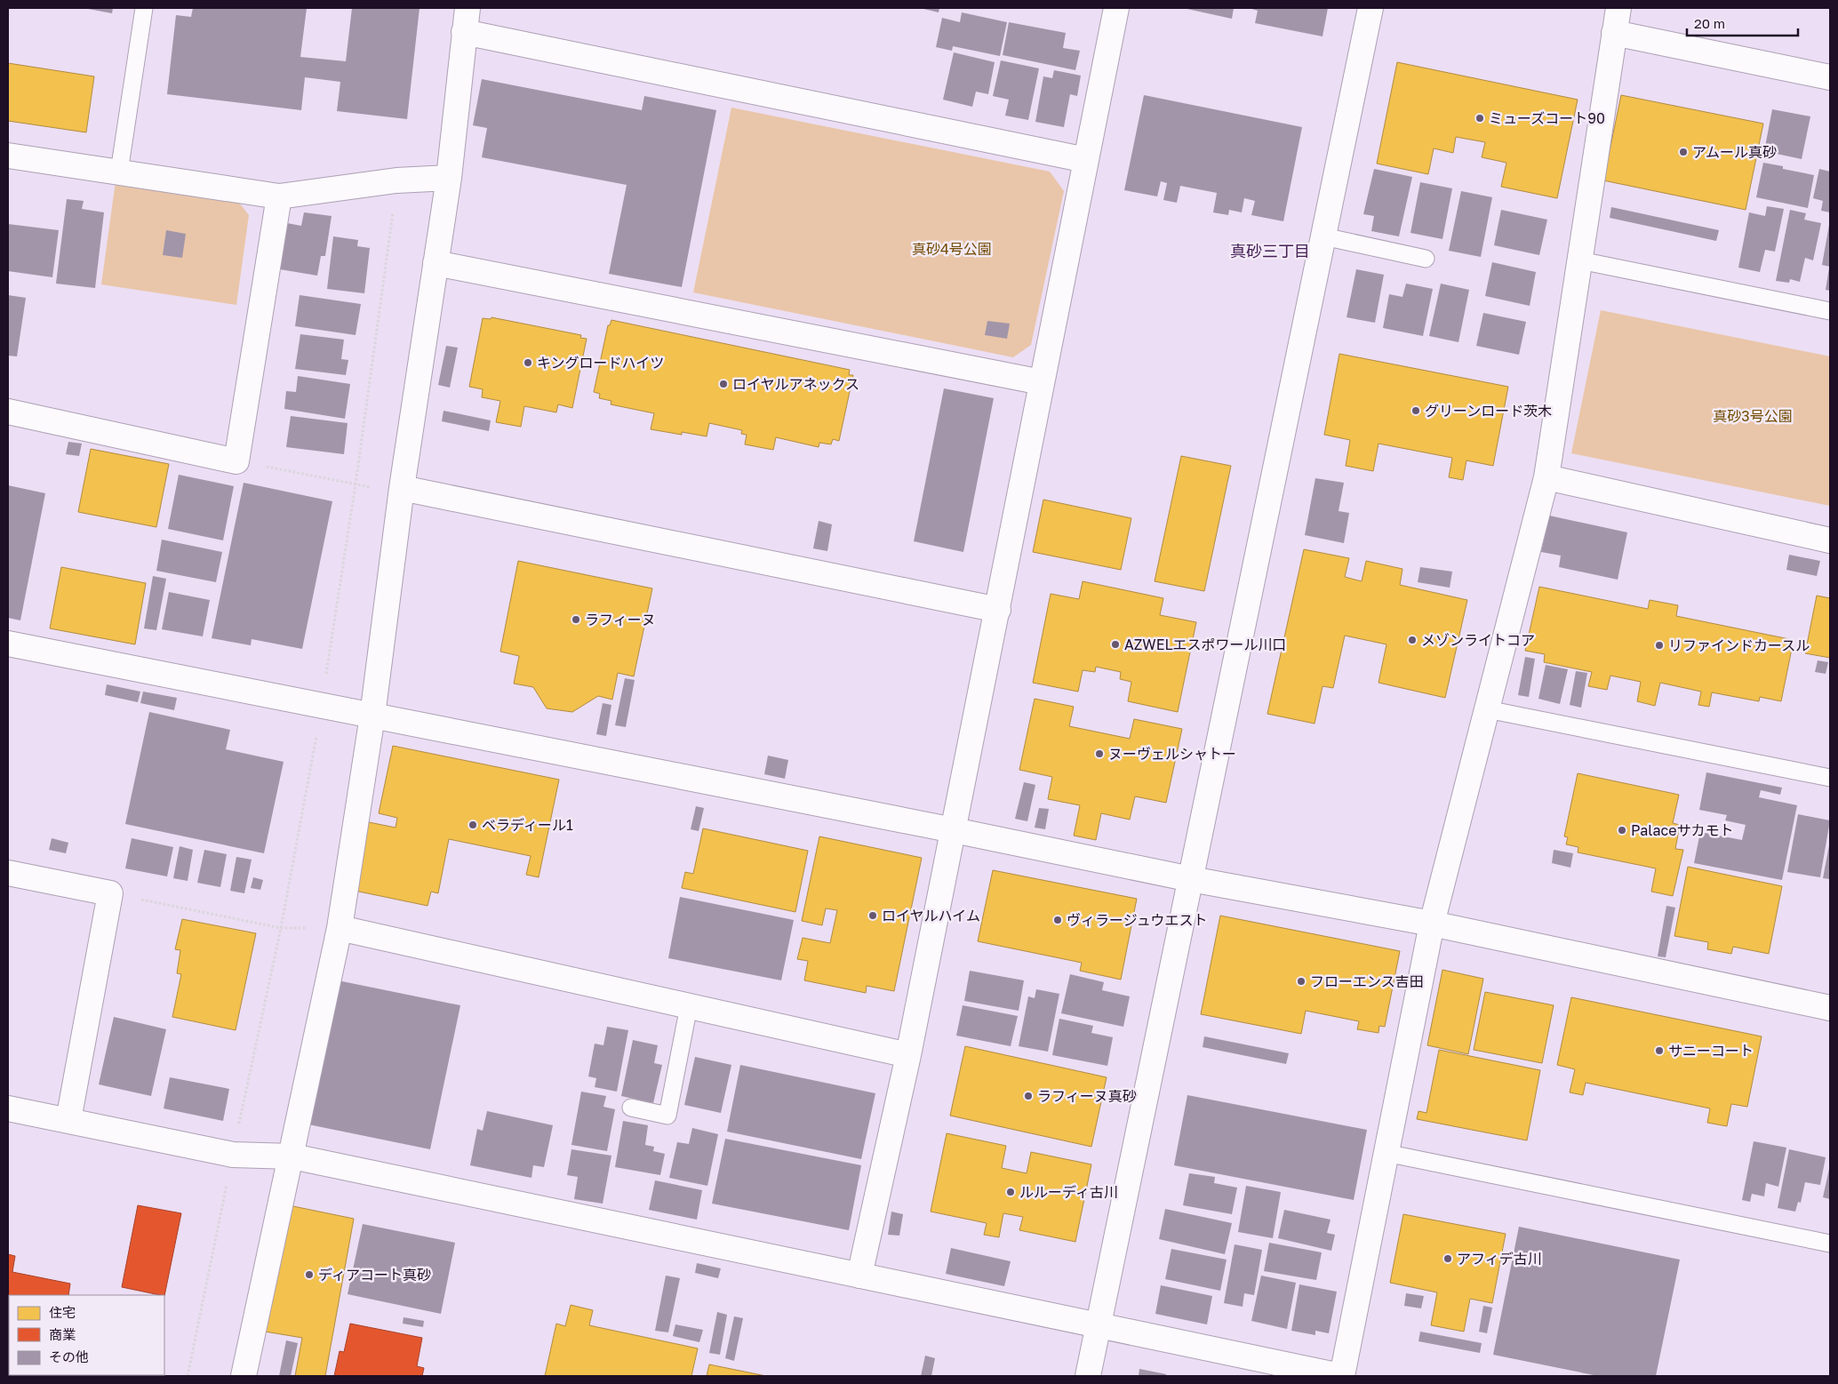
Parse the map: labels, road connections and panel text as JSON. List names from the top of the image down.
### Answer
{
  "districts": ["真砂三丁目"],
  "parks": ["真砂4号公園", "真砂3号公園"],
  "places": [
    "ミューズコート90",
    "アムール真砂",
    "キングロードハイツ",
    "ロイヤルアネックス",
    "グリーンロード茨木",
    "ラフィーヌ",
    "メゾンライトコア",
    "AZWELエスポワール川口",
    "リファインドカースル",
    "ヌーヴェルシャトー",
    "ベラディール1",
    "Palaceサカモト",
    "ロイヤルハイム",
    "ヴィラージュウエスト",
    "フローエンス吉田",
    "サニーコート",
    "ラフィーヌ真砂",
    "ルルーディ古川",
    "アフィデ古川",
    "ディアコート真砂"
  ],
  "legend": ["住宅", "商業", "その他"],
  "scale_bar": "20 m"
}
